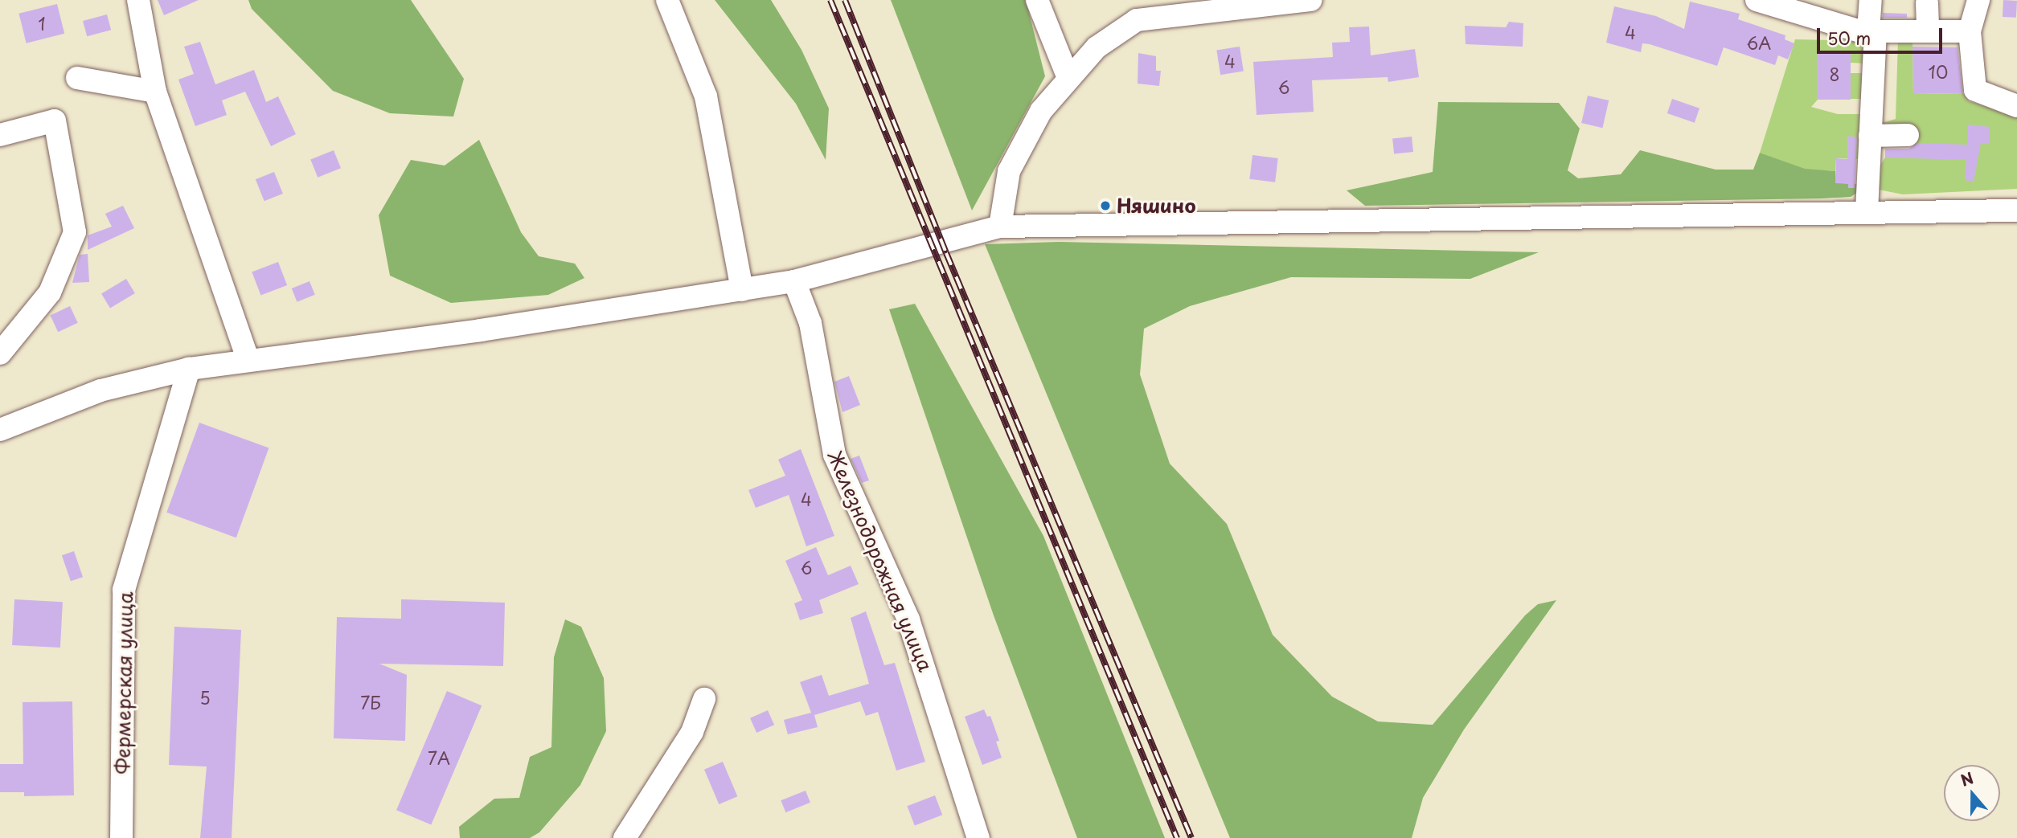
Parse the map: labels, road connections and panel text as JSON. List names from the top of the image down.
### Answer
{
  "streets": {
    "street": ["Железнодорожная улица", "Фермерская улица"]
  },
  "places": ["Няшино"],
  "house_numbers": [
    "1",
    "4",
    "6А",
    "4",
    "10",
    "8",
    "6",
    "4",
    "6",
    "5",
    "7Б",
    "7А"
  ],
  "scale_bar": "50 m",
  "north": "top"
}
